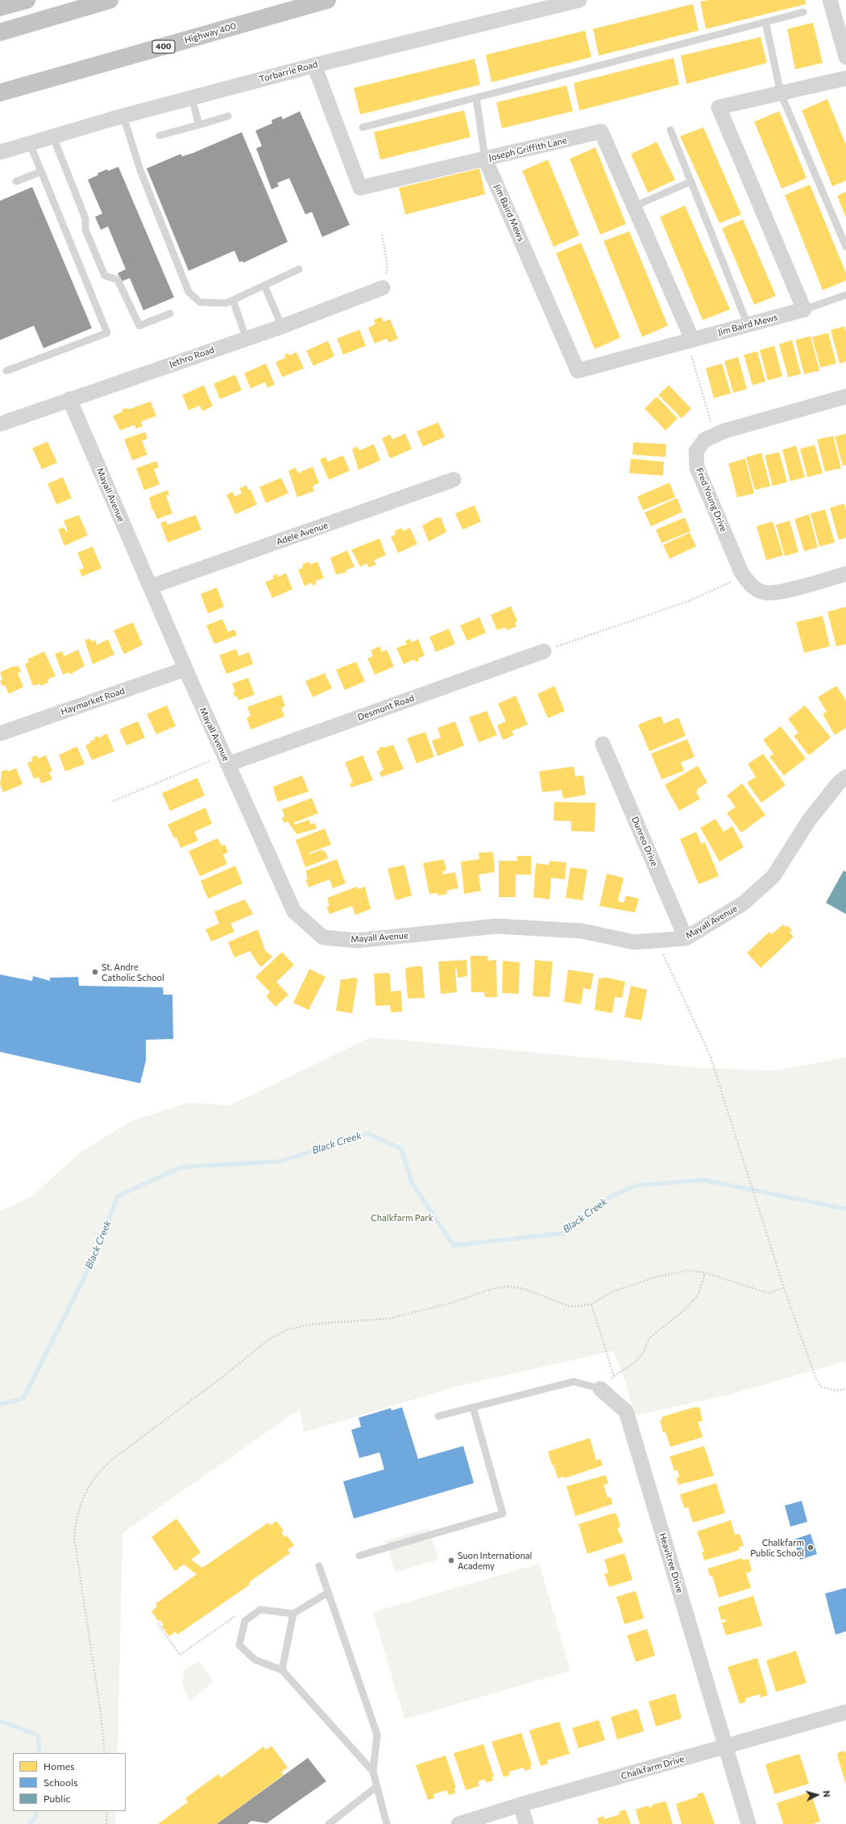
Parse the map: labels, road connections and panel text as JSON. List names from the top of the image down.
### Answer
{
  "streets": {
    "highway": ["Highway 400", "400"],
    "street": [
      "Torbarrie Road",
      "Joseph Griffith Lane",
      "Jim Baird Mews",
      "Jethro Road",
      "Mayall Avenue",
      "Fred Young Drive",
      "Adele Avenue",
      "Haymarket Road",
      "Desmont Road",
      "Dunreo Drive",
      "Heavitree Drive",
      "Chalkfarm Drive"
    ]
  },
  "crossings": [
    ["Torbarrie Road", "Joseph Griffith Lane"],
    ["Joseph Griffith Lane", "Jim Baird Mews"],
    ["Jethro Road", "Mayall Avenue"],
    ["Mayall Avenue", "Adele Avenue"],
    ["Mayall Avenue", "Haymarket Road"],
    ["Mayall Avenue", "Desmont Road"],
    ["Mayall Avenue", "Dunreo Drive"],
    ["Heavitree Drive", "Chalkfarm Drive"]
  ],
  "water": ["Black Creek"],
  "parks": ["Chalkfarm Park"],
  "places": ["St. Andre Catholic School", "Chalkfarm Public School", "Suon International Academy"],
  "legend": ["Homes", "Schools", "Public"],
  "north": "right"
}
